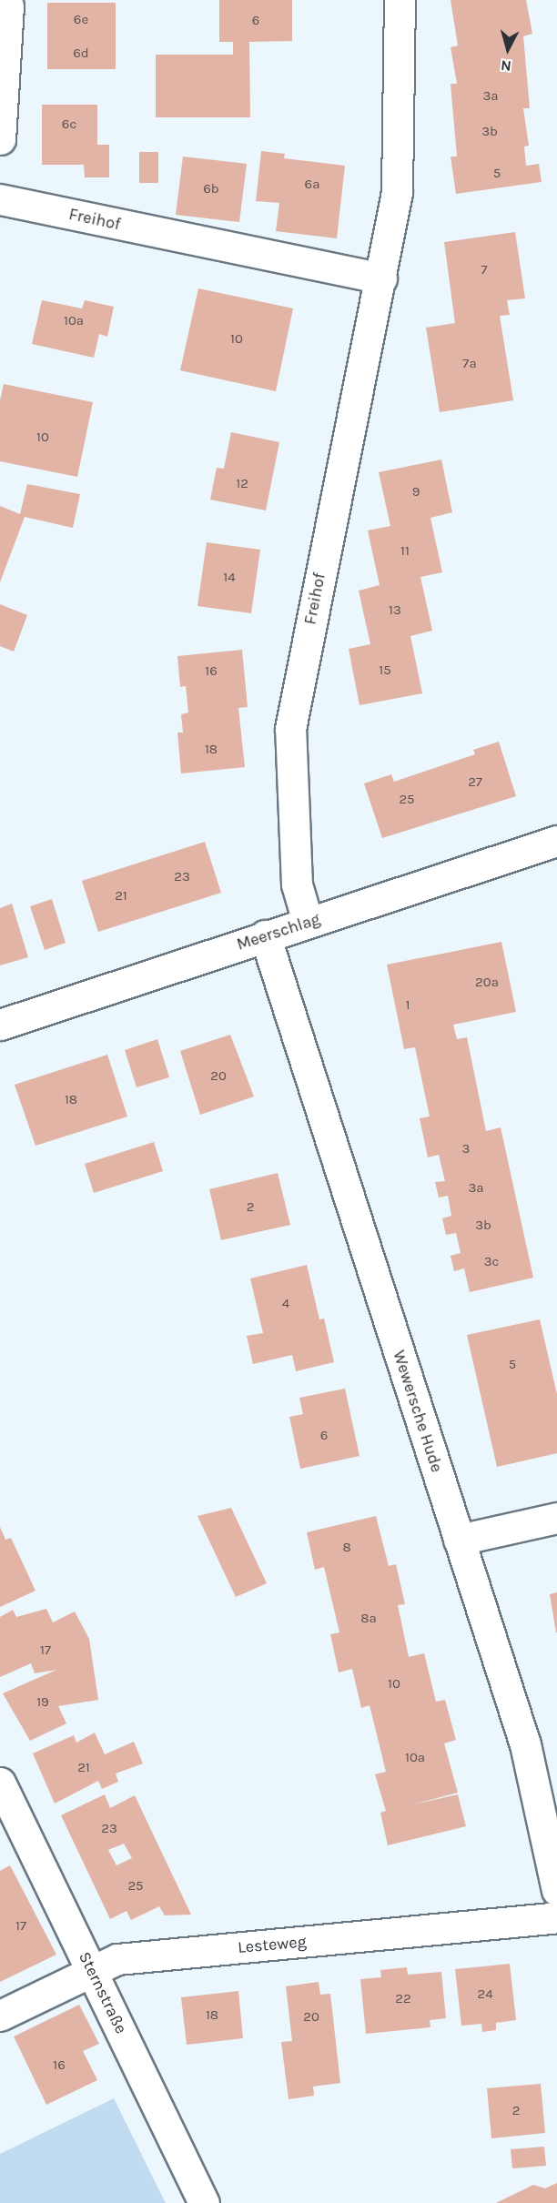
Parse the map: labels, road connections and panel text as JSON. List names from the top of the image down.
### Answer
{
  "streets": {
    "street": [
      "Freihof",
      "Meerschlag",
      "Wewersche Hude",
      "Lesteweg",
      "Sternstraße"
    ]
  },
  "crossings": [
    ["Freihof", "Meerschlag"],
    ["Meerschlag", "Wewersche Hude"],
    ["Lesteweg", "Sternstraße"]
  ],
  "house_numbers": [
    "6e",
    "6",
    "6d",
    "3a",
    "6c",
    "3b",
    "5",
    "6a",
    "6b",
    "7",
    "10a",
    "10",
    "7a",
    "10",
    "12",
    "9",
    "11",
    "14",
    "13",
    "15",
    "16",
    "18",
    "27",
    "25",
    "23",
    "21",
    "20a",
    "1",
    "20",
    "18",
    "3",
    "3a",
    "2",
    "3b",
    "3c",
    "4",
    "5",
    "6",
    "8",
    "8a",
    "17",
    "10",
    "19",
    "10a",
    "21",
    "23",
    "25",
    "17",
    "24",
    "22",
    "18",
    "20",
    "16",
    "2"
  ],
  "north": "bottom"
}
